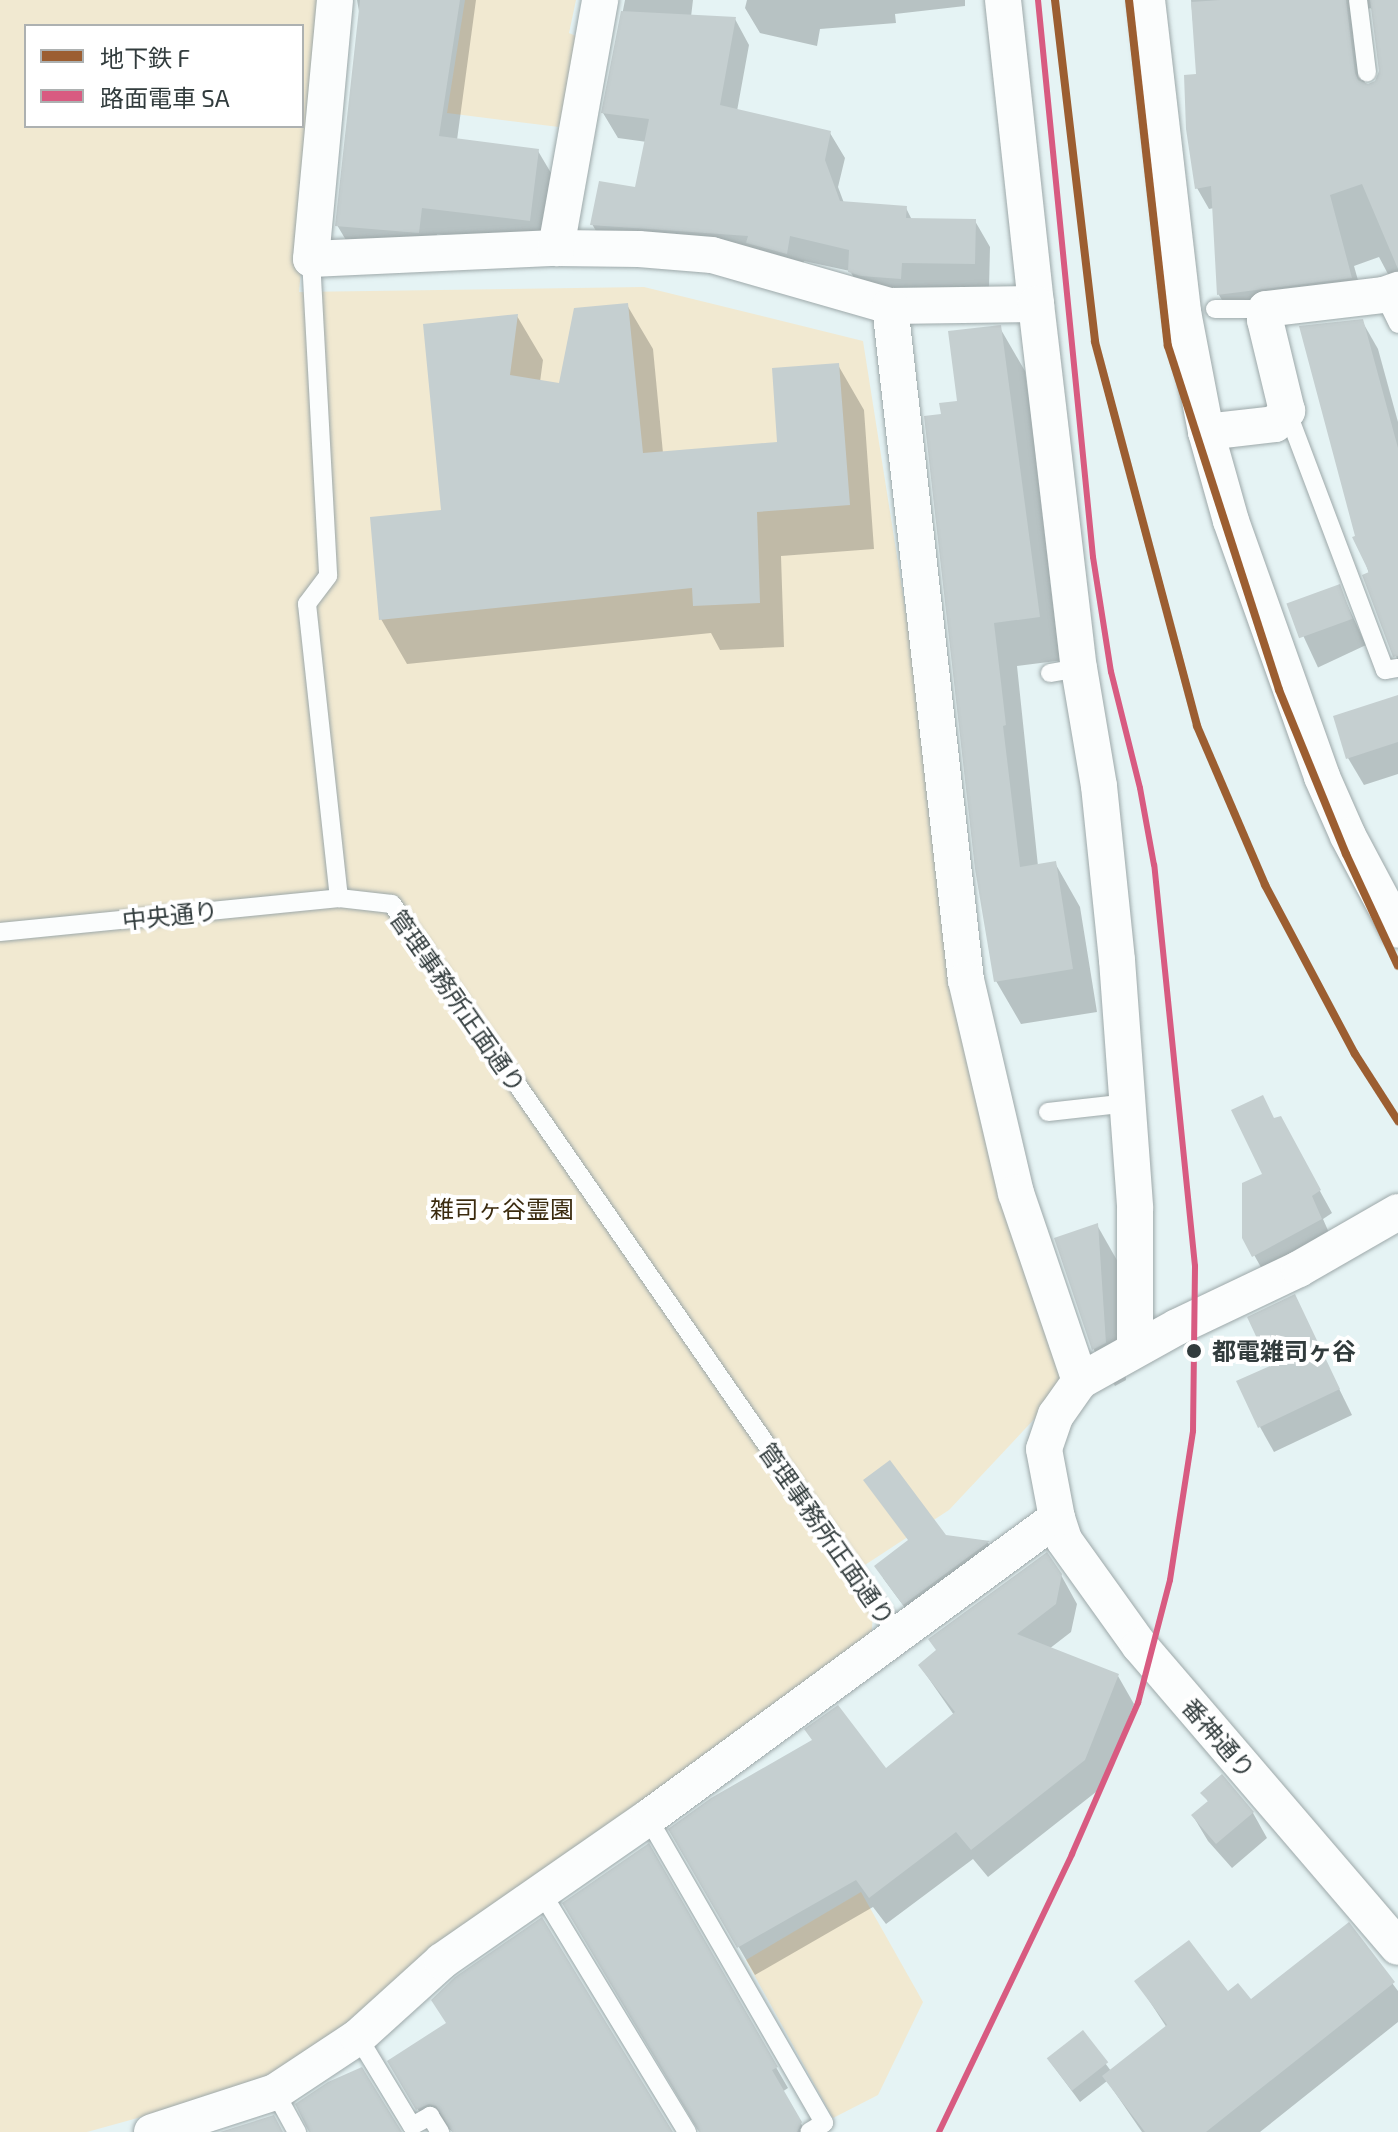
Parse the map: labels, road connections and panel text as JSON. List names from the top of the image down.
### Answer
{
  "streets": {
    "street": ["番神通り"],
    "lane": ["中央通り", "管理事務所正面通り"]
  },
  "crossings": [
    ["中央通り", "管理事務所正面通り"]
  ],
  "parks": ["雑司ヶ谷霊園"],
  "places": ["都電雑司ヶ谷"],
  "lines": ["metro line F", "tram line SA"],
  "legend": ["地下鉄 F", "路面電車 SA"]
}
